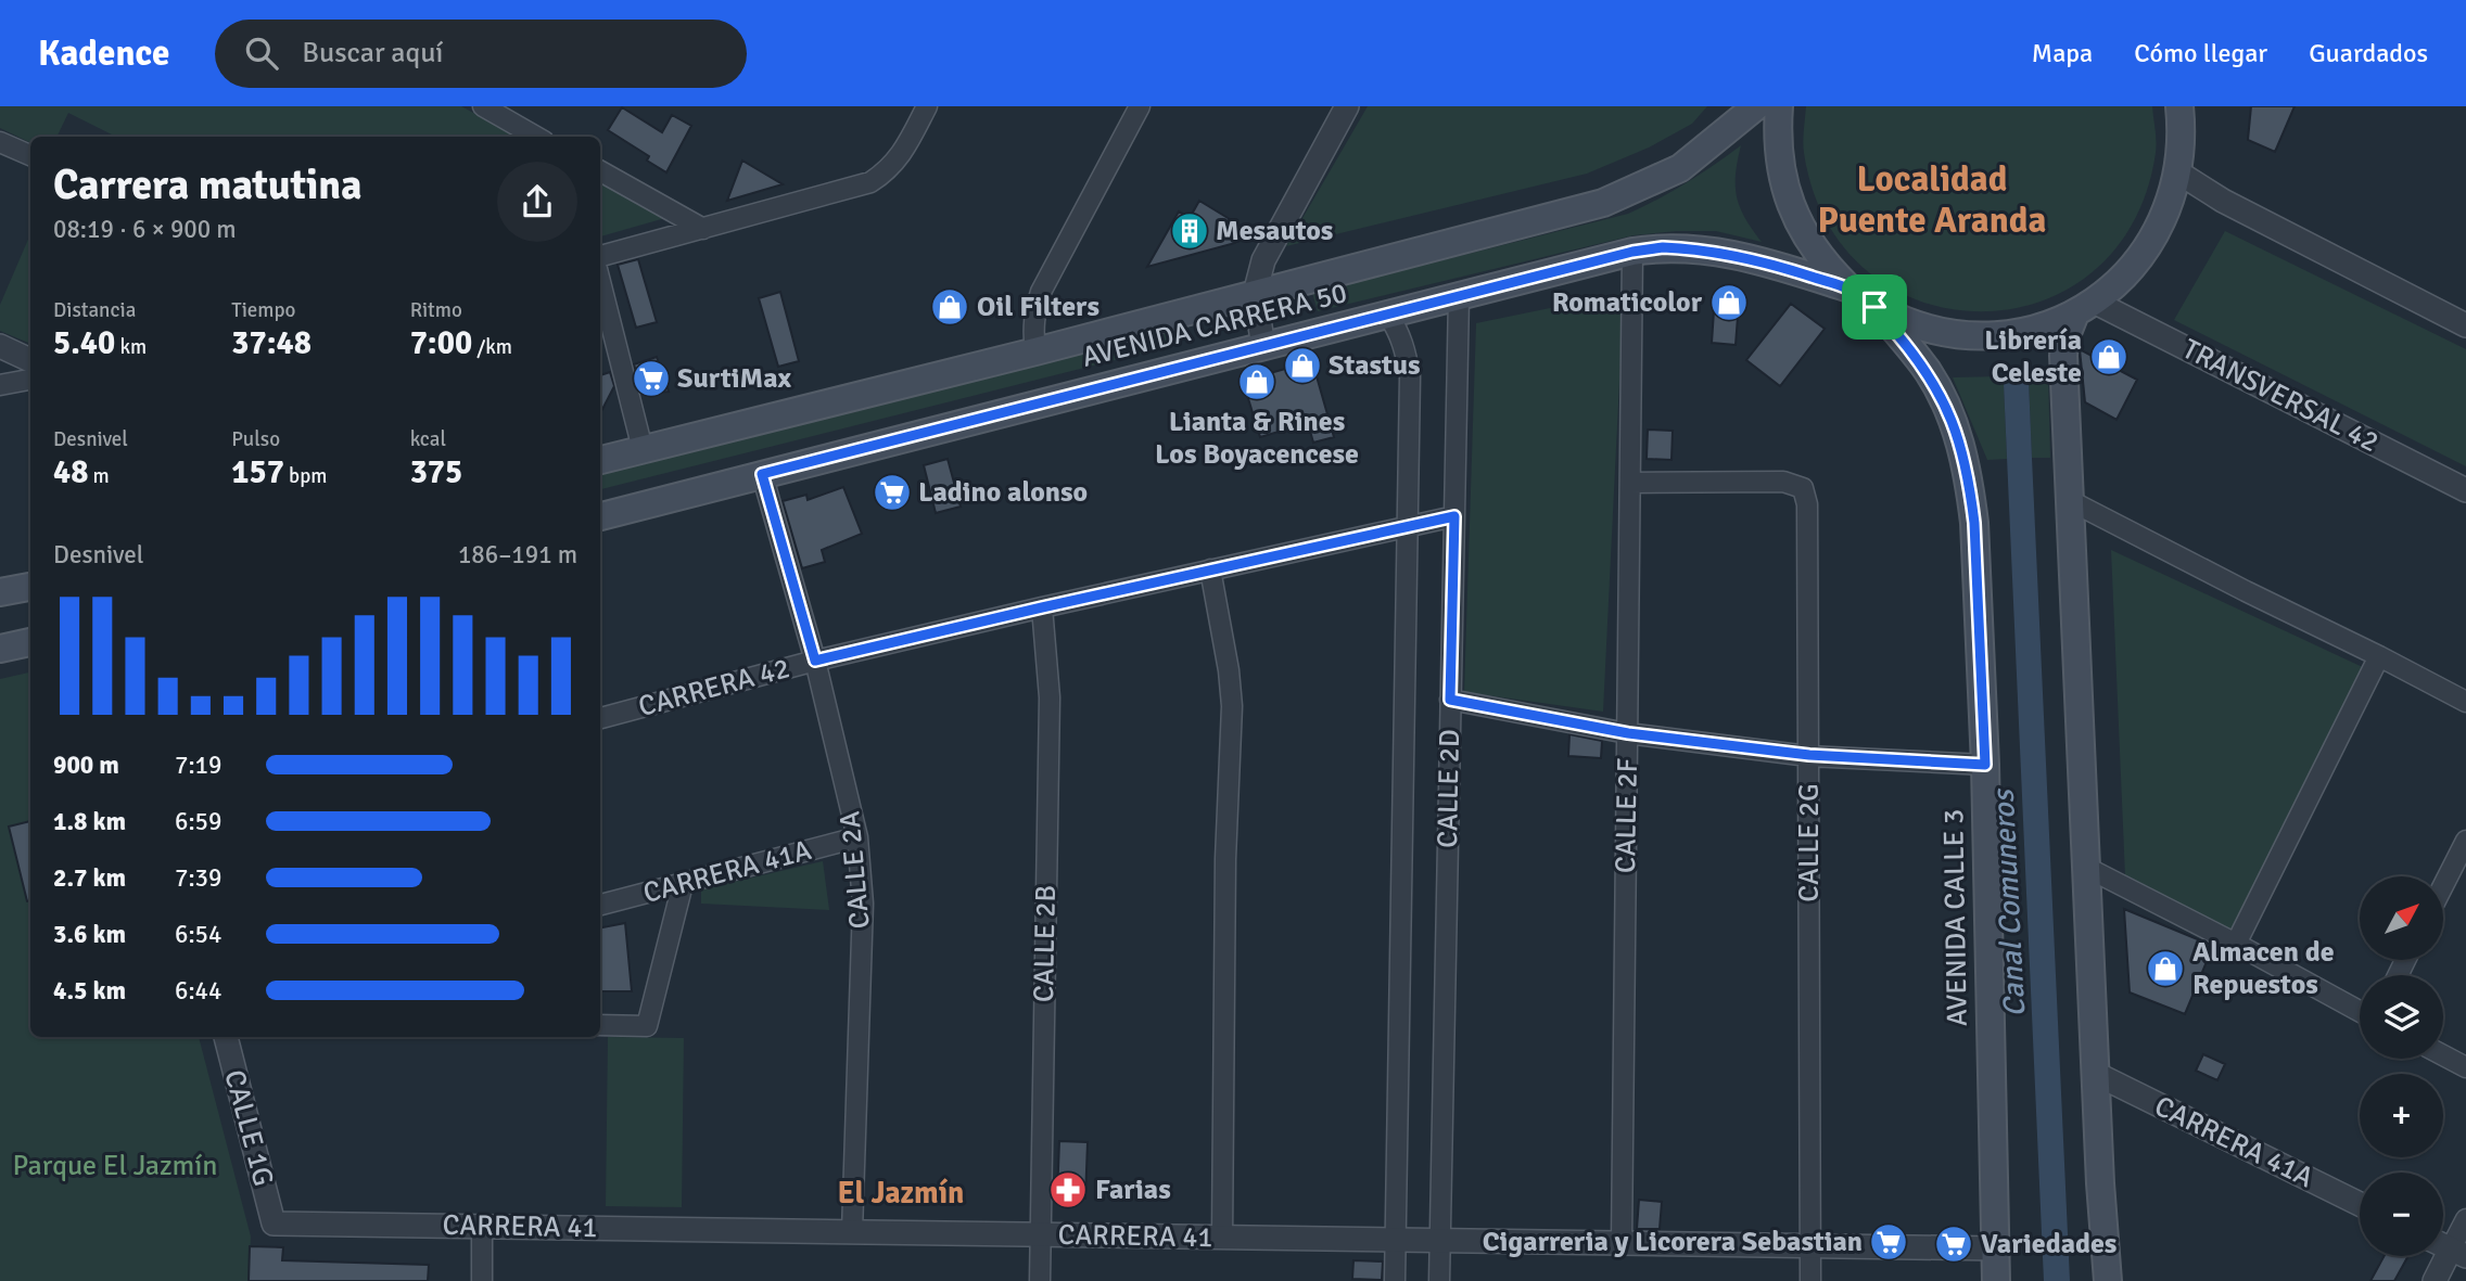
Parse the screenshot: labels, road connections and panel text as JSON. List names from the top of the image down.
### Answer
{
  "streets": {
    "main road": ["AVENIDA CARRERA 50", "AVENIDA CALLE 3"],
    "street": [
      "TRANSVERSAL 42",
      "CARRERA 42",
      "CALLE 2D",
      "CALLE 2F",
      "CALLE 2G",
      "CALLE 2A",
      "CARRERA 41A",
      "CALLE 2B",
      "CALLE 1G",
      "CARRERA 41"
    ]
  },
  "crossings": [
    ["AVENIDA CARRERA 50", "CALLE 2D"],
    ["AVENIDA CARRERA 50", "CALLE 2F"],
    ["AVENIDA CARRERA 50", "CALLE 2A"],
    ["CARRERA 42", "CALLE 2D"],
    ["CARRERA 42", "CALLE 2A"],
    ["CARRERA 42", "CALLE 2B"],
    ["CALLE 2D", "CARRERA 41"],
    ["CALLE 2F", "CALLE 2G"],
    ["CALLE 2F", "CARRERA 41"],
    ["CALLE 2G", "CARRERA 41"],
    ["CALLE 2A", "CARRERA 41A"],
    ["CALLE 2A", "CARRERA 41"],
    ["AVENIDA CALLE 3", "CARRERA 41"],
    ["CALLE 2B", "CARRERA 41"],
    ["CALLE 1G", "CARRERA 41"]
  ],
  "districts": ["Localidad Puente Aranda", "El Jazmín"],
  "water": ["Canal Comuneros"],
  "parks": ["Parque El Jazmín"],
  "places": {
    "building": ["Mesautos"],
    "shop": [
      "Romaticolor",
      "Oil Filters",
      "Librería Celeste",
      "Stastus",
      "Lianta & Rines Los Boyacencese",
      "Almacen de Repuestos"
    ],
    "supermarket": [
      "SurtiMax",
      "Ladino alonso",
      "Cigarreria y Licorera Sebastian",
      "Variedades"
    ],
    "pharmacy": ["Farias"]
  },
  "north": "top right",
  "page": {
    "header": "Kadence",
    "search": "Buscar aquí",
    "nav": ["Mapa", "Cómo llegar", "Guardados"],
    "heading": ["Carrera matutina", "08:19 · 6 × 900 m"],
    "stats": [
      ["Distancia", "5.40 km"],
      ["Tiempo", "37:48"],
      ["Ritmo", "7:00 /km"],
      ["Desnivel", "48 m"],
      ["Pulso", "157 bpm"],
      ["kcal", "375"]
    ],
    "chart": ["Desnivel", "186–191 m"],
    "list": [
      {
        "name": "900 m",
        "note": "7:19"
      },
      {
        "name": "1.8 km",
        "note": "6:59"
      },
      {
        "name": "2.7 km",
        "note": "7:39"
      },
      {
        "name": "3.6 km",
        "note": "6:54"
      },
      {
        "name": "4.5 km",
        "note": "6:44"
      }
    ],
    "map_buttons": ["+", "−"]
  }
}
